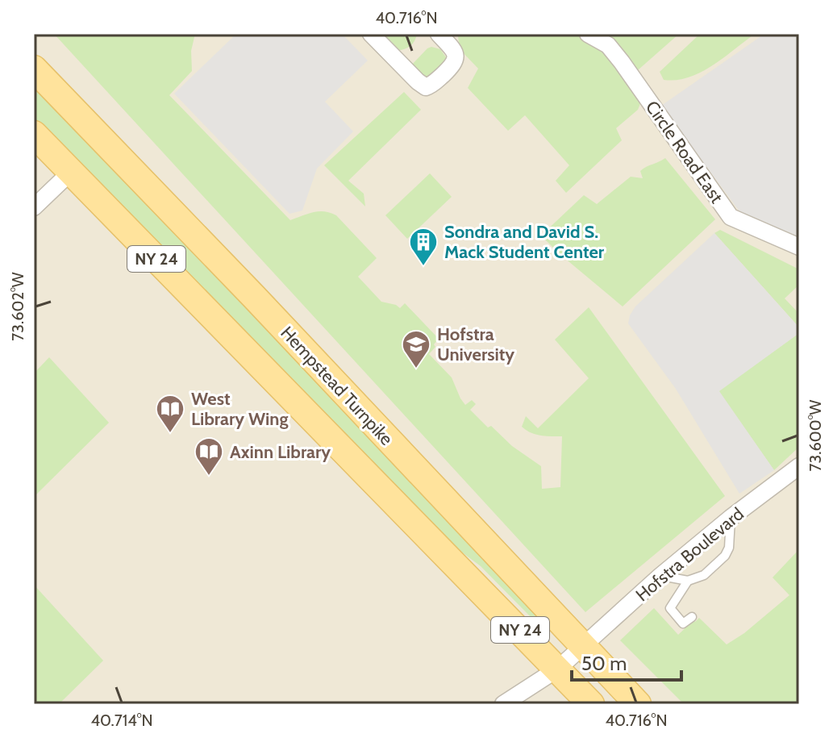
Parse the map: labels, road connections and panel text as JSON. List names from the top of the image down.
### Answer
{
  "streets": {
    "main road": ["NY 24", "Hempstead Turnpike"],
    "street": ["Circle Road East", "Hofstra Boulevard"]
  },
  "crossings": [
    ["NY 24", "Hofstra Boulevard"],
    ["Hempstead Turnpike", "Hofstra Boulevard"]
  ],
  "places": {
    "building": ["Sondra and David S. Mack Student Center"],
    "school or university": ["Hofstra University"],
    "library": ["West Library Wing", "Axinn Library"]
  },
  "scale_bar": "50 m",
  "coordinates": [
    "40.716°N",
    "73.602°W",
    "73.600°W",
    "40.714°N"
  ]
}
